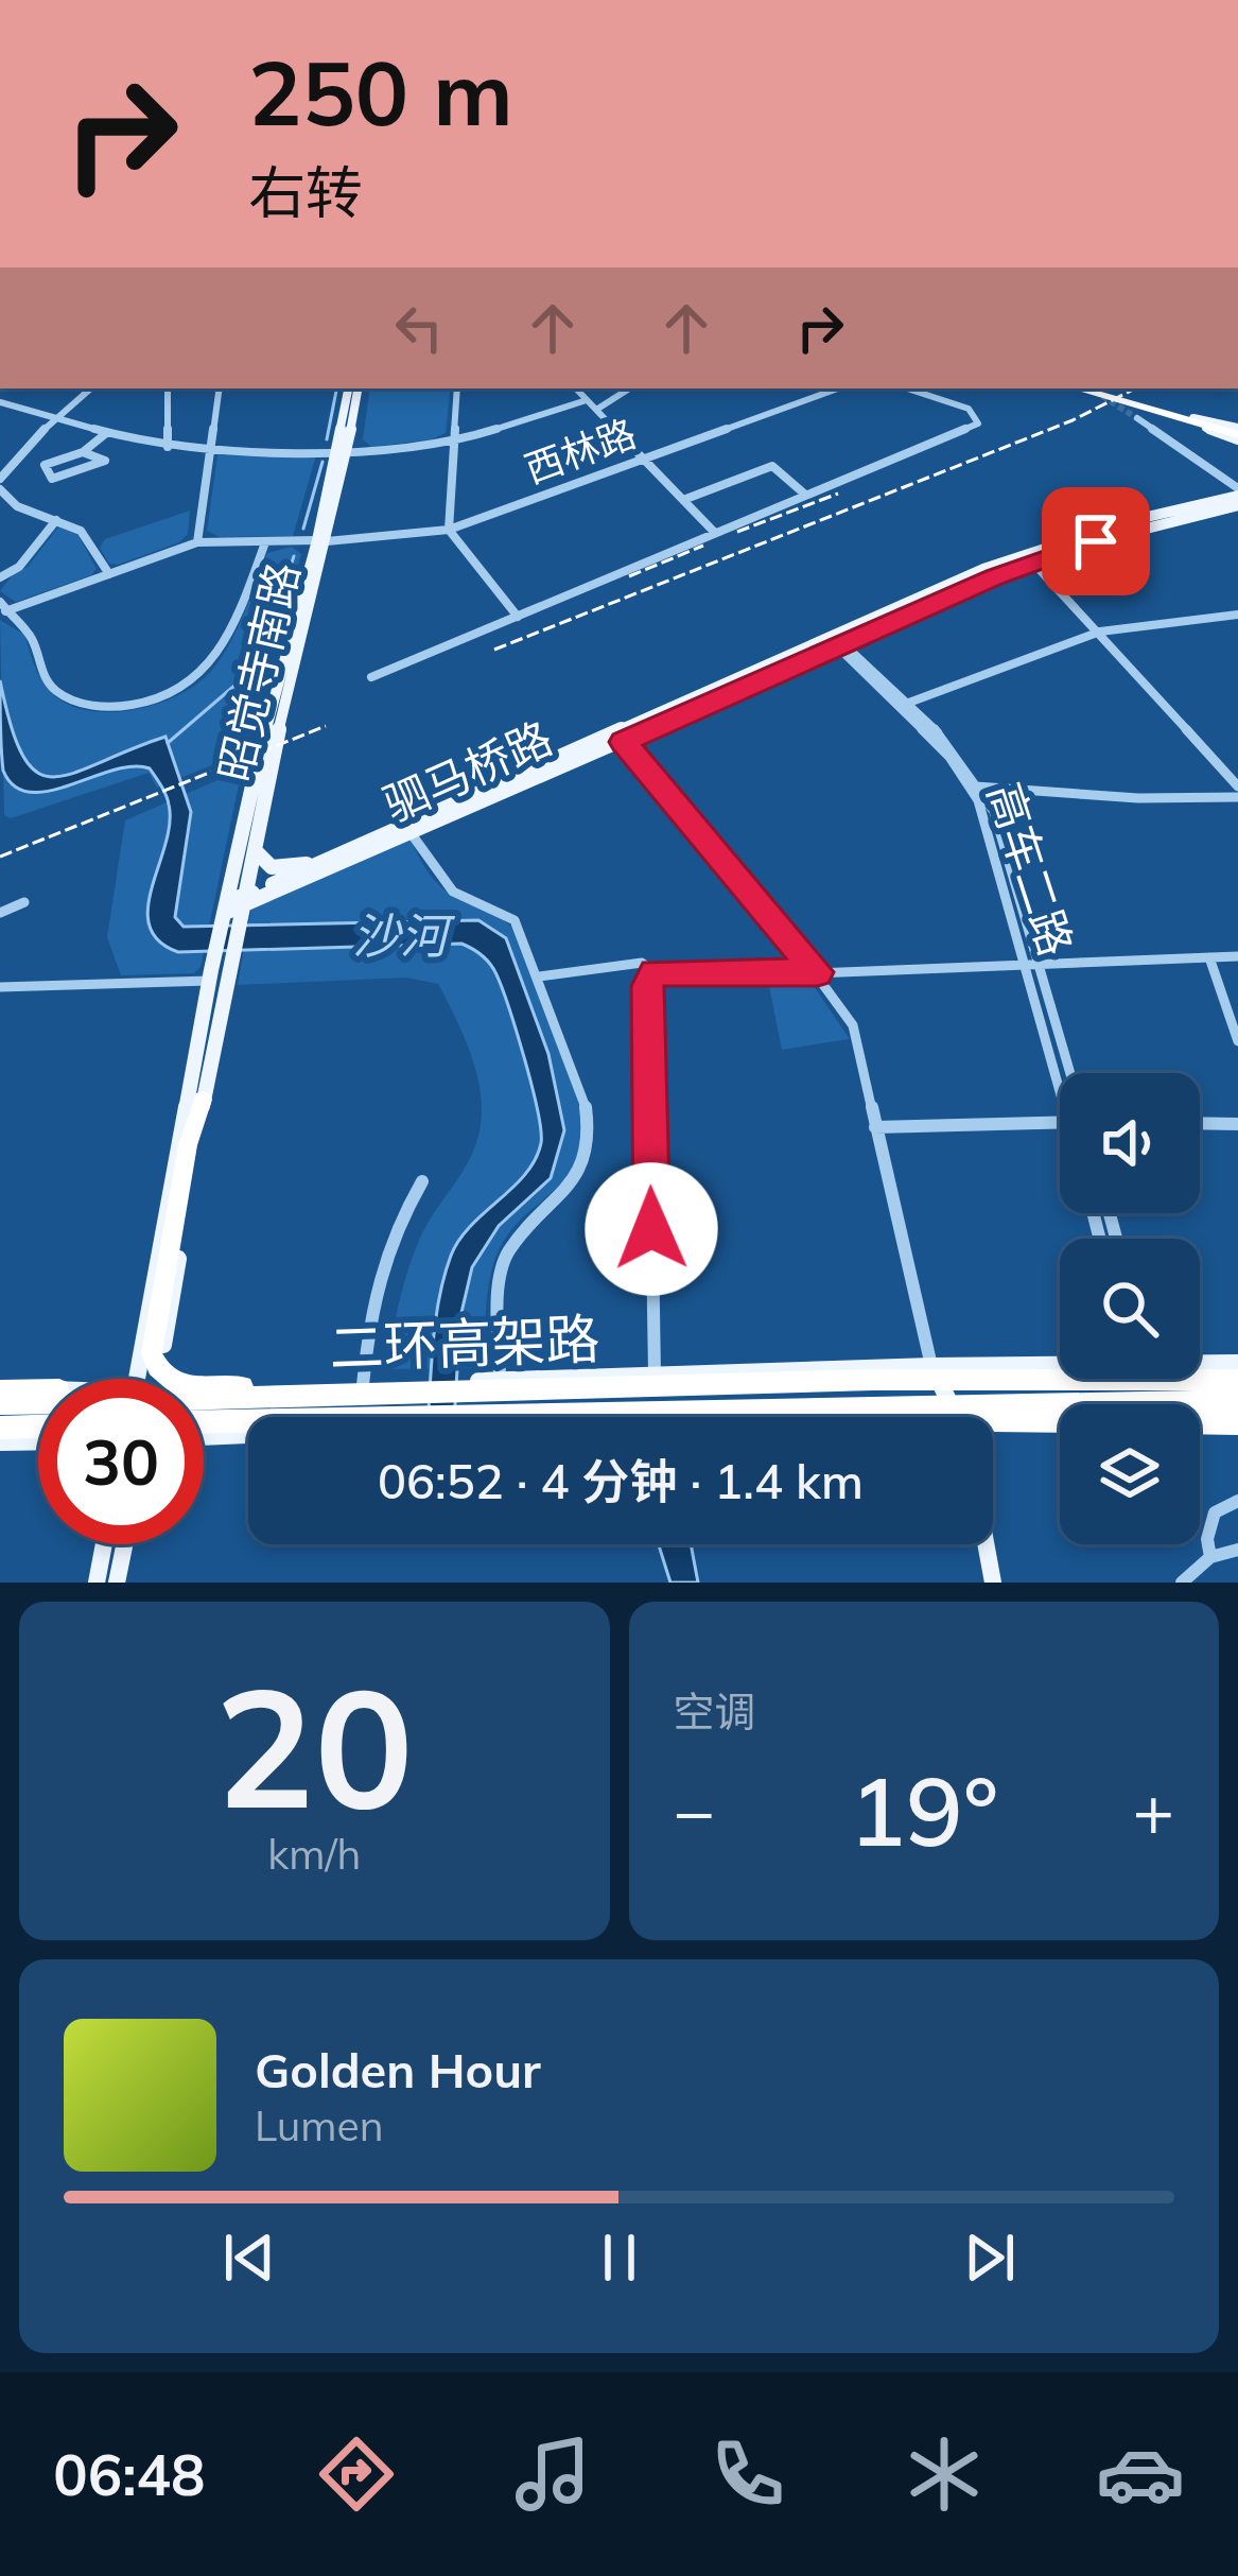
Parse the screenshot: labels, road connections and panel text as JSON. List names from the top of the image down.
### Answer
{
  "streets": {
    "highway": ["二环高架路"],
    "main road": ["昭觉寺南路", "驷马桥路"],
    "street": ["西林路", "高车二路"]
  },
  "crossings": [
    ["西林路", "昭觉寺南路"],
    ["昭觉寺南路", "驷马桥路"],
    ["驷马桥路", "高车二路"]
  ],
  "water": ["沙河"],
  "page": {
    "turn": ["250 m", "右转"],
    "limit": "30",
    "trip": "06:52 · 4 分钟 · 1.4 km",
    "tile": [
      ["20", "km/h"],
      "空调"
    ],
    "heat": ["−", "19°", "+"],
    "song": ["Golden Hour", "Lumen"],
    "tabs": "06:48"
  }
}
